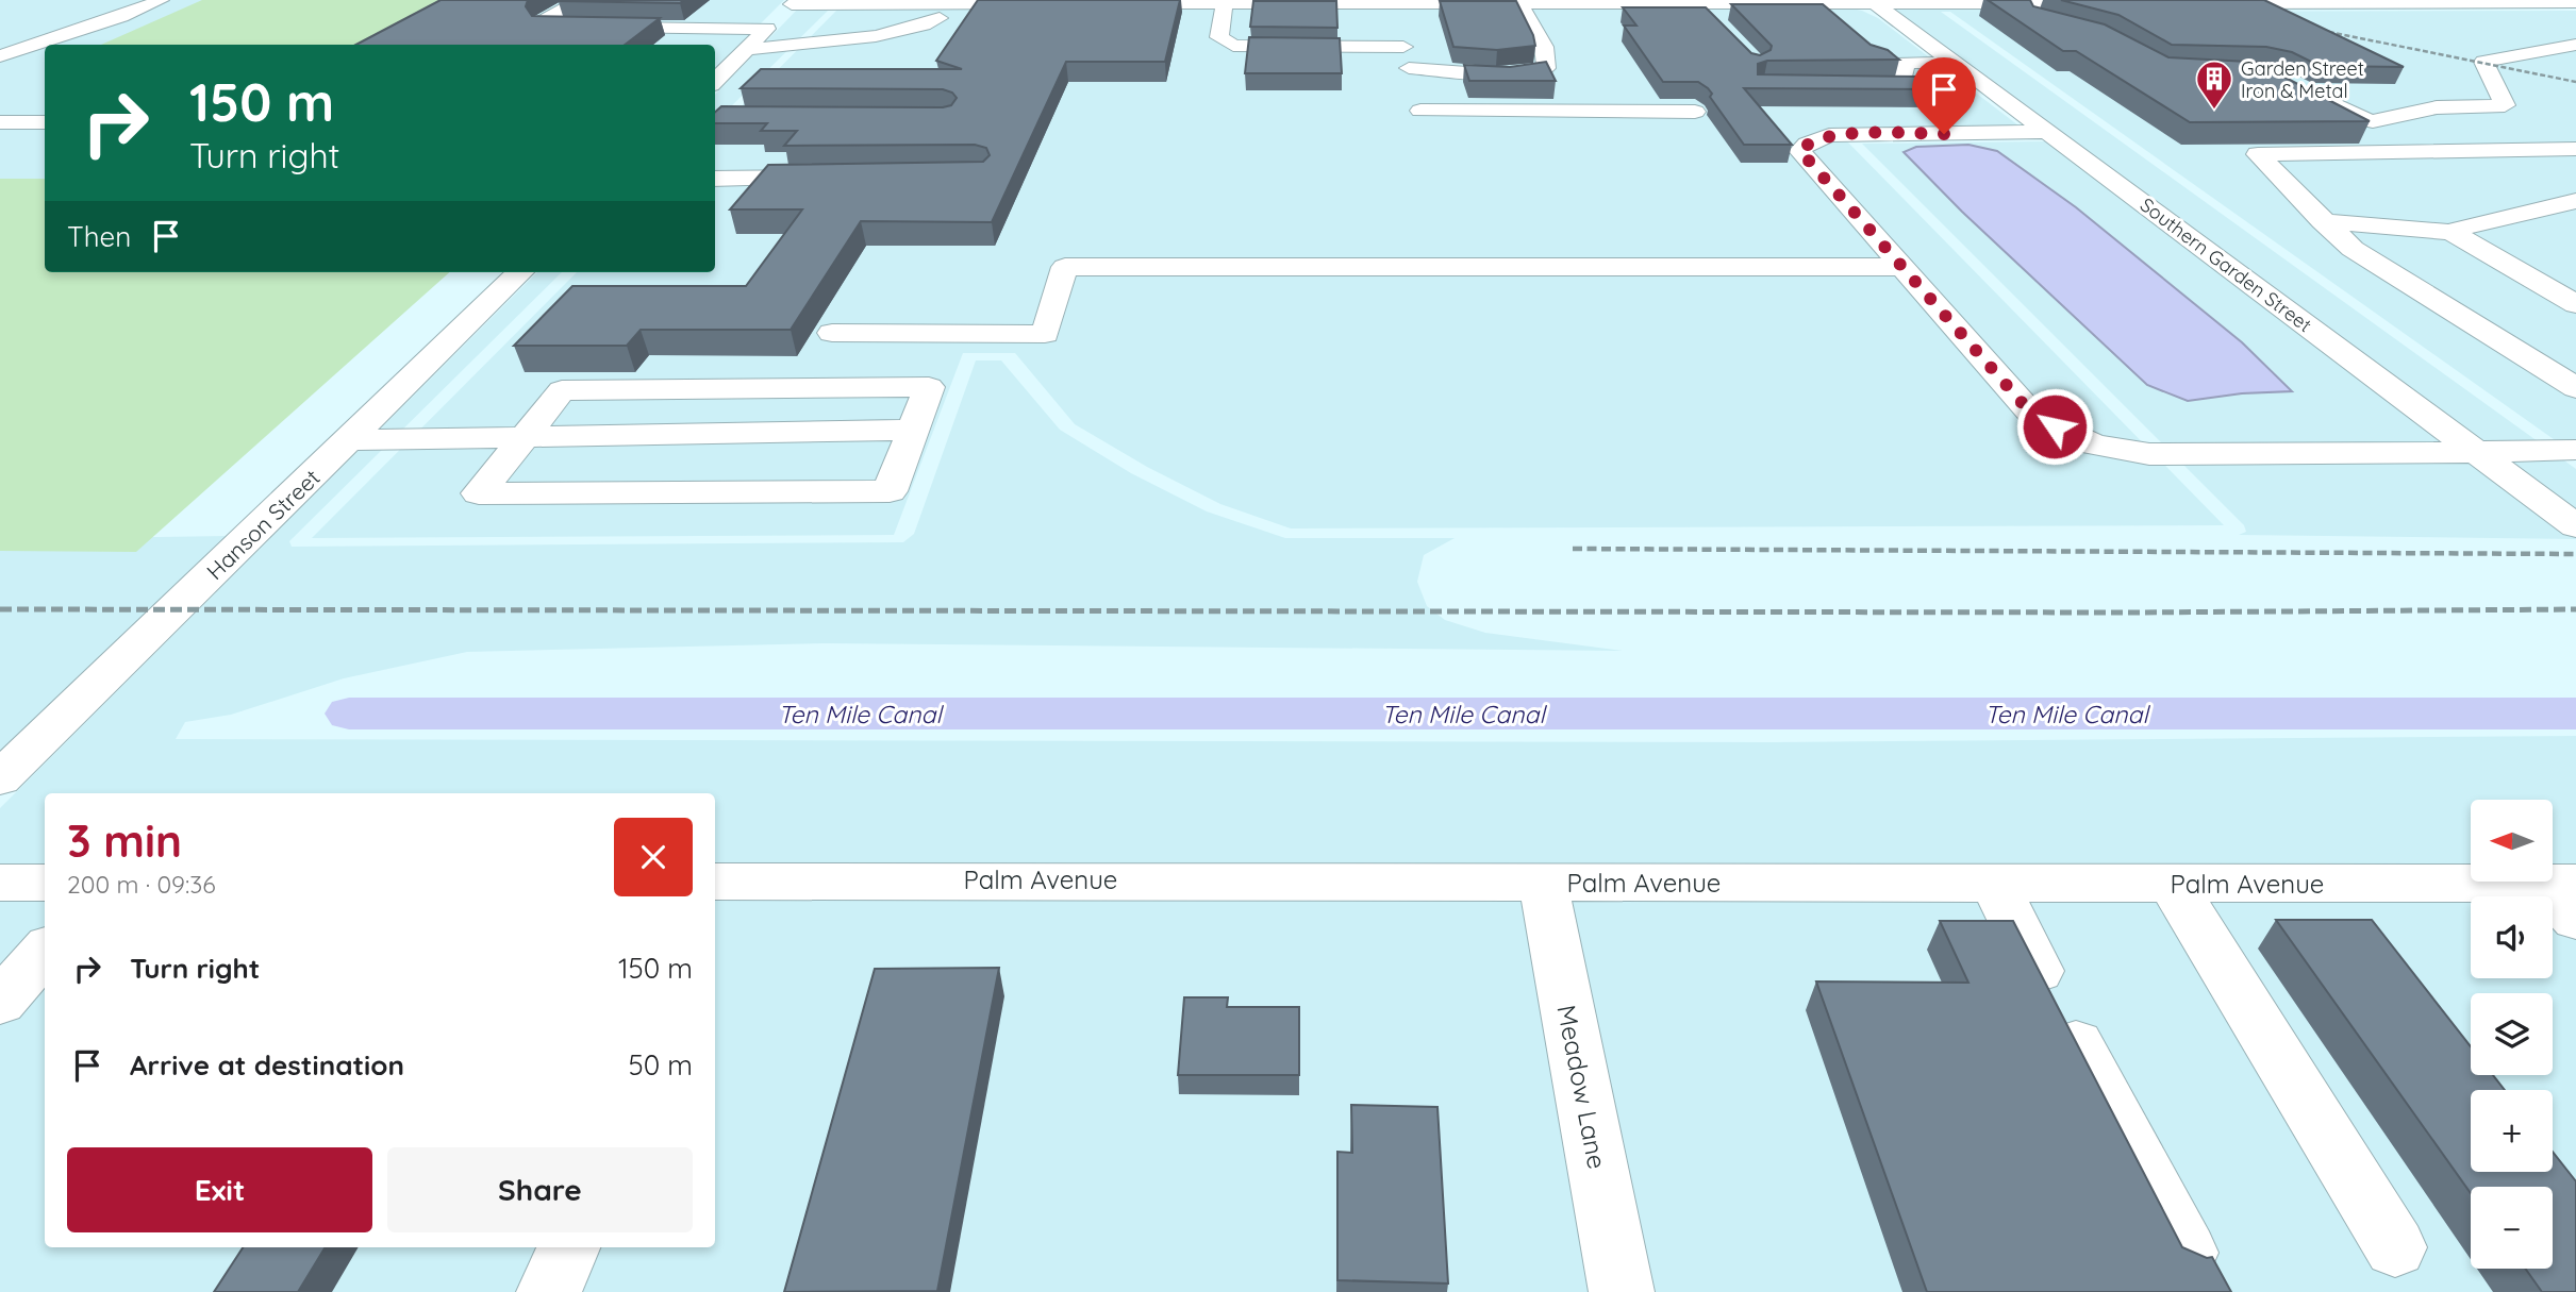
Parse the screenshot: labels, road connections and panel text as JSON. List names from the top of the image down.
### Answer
{
  "streets": {
    "street": [
      "Southern Garden Street",
      "Hanson Street",
      "Palm Avenue",
      "Meadow Lane"
    ]
  },
  "crossings": [
    ["Palm Avenue", "Meadow Lane"]
  ],
  "water": ["Ten Mile Canal"],
  "places": {
    "building": ["Garden Street Iron & Metal"]
  },
  "north": "left",
  "page": {
    "turn": ["150 m", "Turn right"],
    "then": "Then",
    "heading": ["3 min", "200 m · 09:36"],
    "map_buttons": ["+", "−"],
    "list": [
      {
        "name": "Turn right",
        "value": "150 m"
      },
      {
        "name": "Arrive at destination",
        "value": "50 m"
      }
    ],
    "buttons": ["Exit", "Share"]
  }
}
